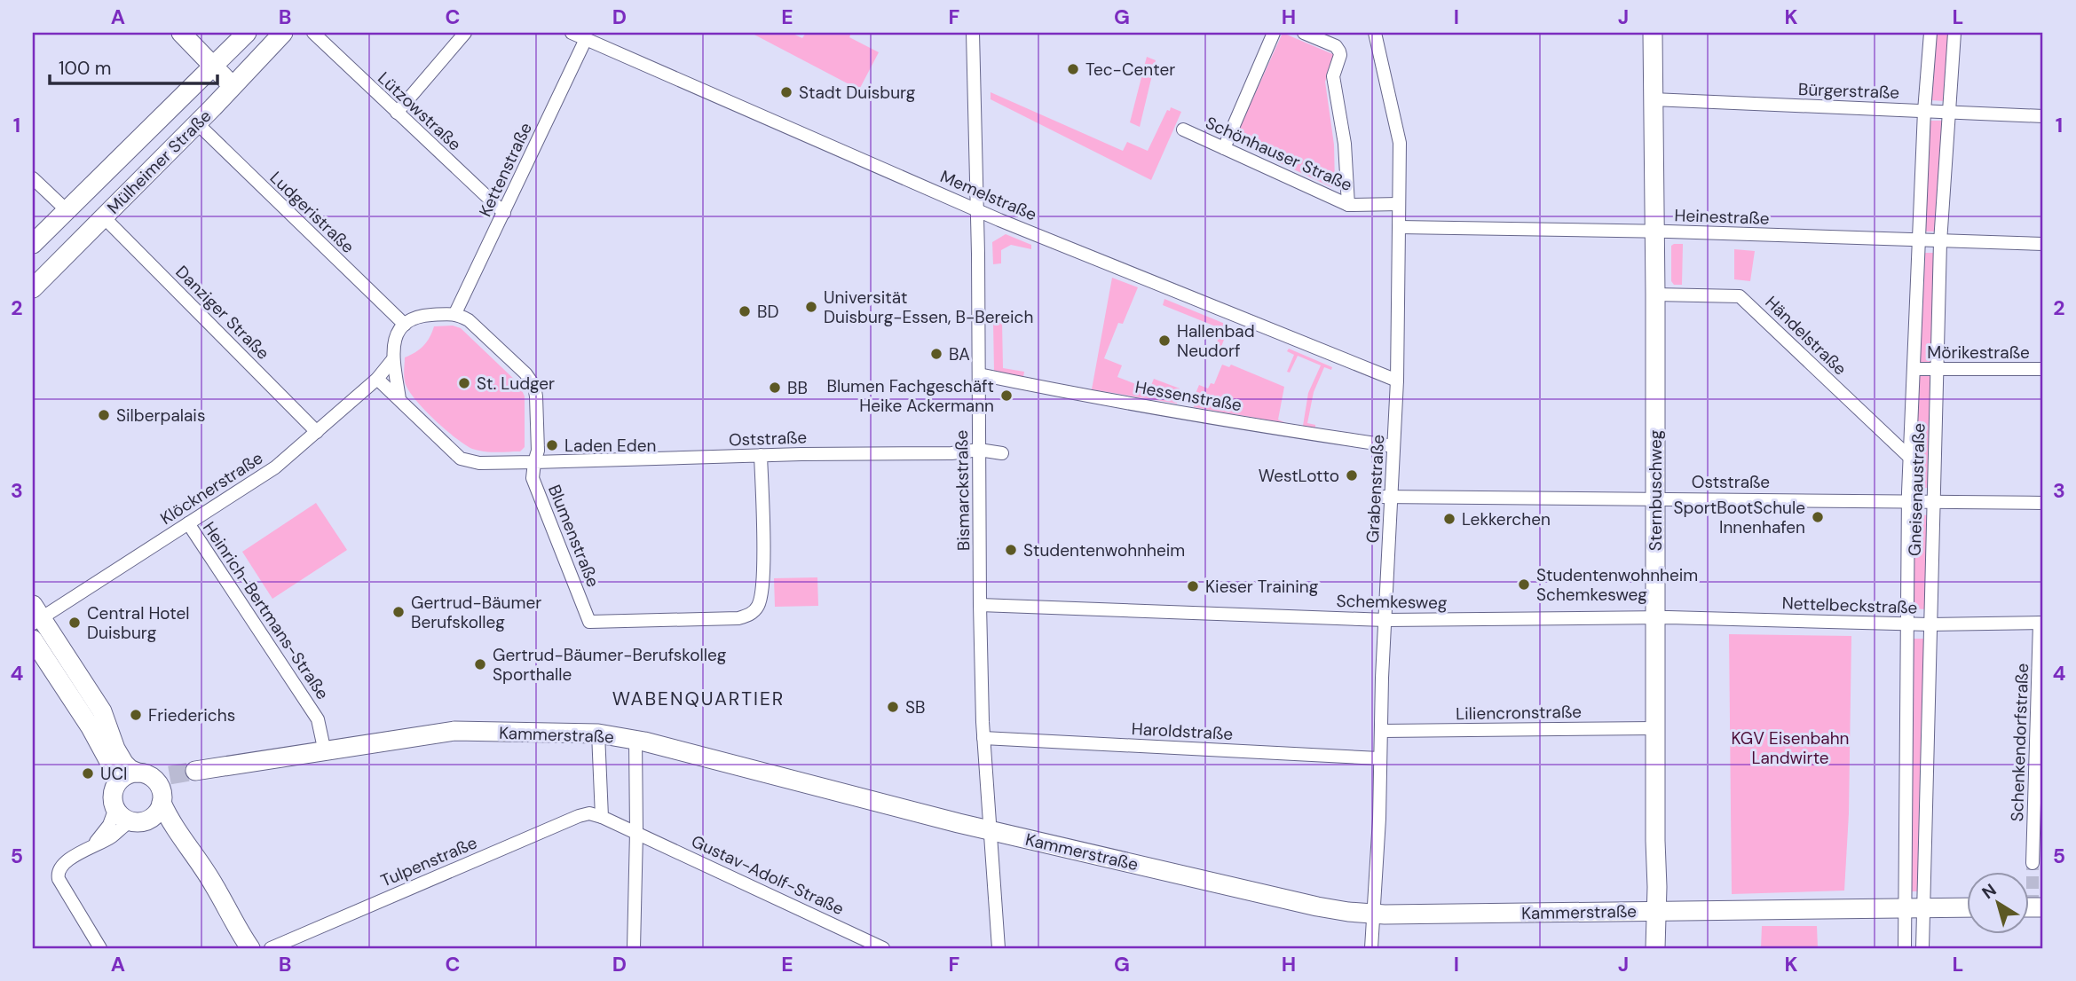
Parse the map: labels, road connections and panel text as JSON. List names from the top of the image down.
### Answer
{
  "streets": {
    "street": [
      "Bürgerstraße",
      "Lützowstraße",
      "Schönhauser Straße",
      "Mülheimer Straße",
      "Kettenstraße",
      "Memelstraße",
      "Ludgeristraße",
      "Heinestraße",
      "Danziger Straße",
      "Händelstraße",
      "Mörikestraße",
      "Hessenstraße",
      "Oststraße",
      "Klöcknerstraße",
      "Grabenstraße",
      "Gneisenaustraße",
      "Bismarckstraße",
      "Sternbuschweg",
      "Blumenstraße",
      "Schemkesweg",
      "Nettelbeckstraße",
      "Heinrich-Bertmans-Straße",
      "Liliencronstraße",
      "Haroldstraße",
      "Kammerstraße",
      "Schenkendorfstraße",
      "Tulpenstraße",
      "Gustav-Adolf-Straße"
    ]
  },
  "crossings": [
    ["Bürgerstraße", "Gneisenaustraße"],
    ["Bürgerstraße", "Sternbuschweg"],
    ["Lützowstraße", "Kettenstraße"],
    ["Schönhauser Straße", "Grabenstraße"],
    ["Mülheimer Straße", "Ludgeristraße"],
    ["Mülheimer Straße", "Danziger Straße"],
    ["Kettenstraße", "Memelstraße"],
    ["Kettenstraße", "Ludgeristraße"],
    ["Kettenstraße", "Oststraße"],
    ["Kettenstraße", "Klöcknerstraße"],
    ["Kettenstraße", "Blumenstraße"],
    ["Memelstraße", "Grabenstraße"],
    ["Memelstraße", "Bismarckstraße"],
    ["Ludgeristraße", "Oststraße"],
    ["Ludgeristraße", "Klöcknerstraße"],
    ["Ludgeristraße", "Blumenstraße"],
    ["Heinestraße", "Grabenstraße"],
    ["Heinestraße", "Gneisenaustraße"],
    ["Heinestraße", "Sternbuschweg"],
    ["Danziger Straße", "Klöcknerstraße"],
    ["Händelstraße", "Gneisenaustraße"],
    ["Händelstraße", "Sternbuschweg"],
    ["Mörikestraße", "Gneisenaustraße"],
    ["Hessenstraße", "Grabenstraße"],
    ["Hessenstraße", "Bismarckstraße"],
    ["Oststraße", "Klöcknerstraße"],
    ["Oststraße", "Grabenstraße"],
    ["Oststraße", "Gneisenaustraße"],
    ["Oststraße", "Bismarckstraße"],
    ["Oststraße", "Sternbuschweg"],
    ["Oststraße", "Blumenstraße"],
    ["Klöcknerstraße", "Blumenstraße"],
    ["Klöcknerstraße", "Heinrich-Bertmans-Straße"],
    ["Grabenstraße", "Schemkesweg"],
    ["Grabenstraße", "Liliencronstraße"],
    ["Grabenstraße", "Haroldstraße"],
    ["Grabenstraße", "Kammerstraße"],
    ["Gneisenaustraße", "Nettelbeckstraße"],
    ["Gneisenaustraße", "Kammerstraße"],
    ["Bismarckstraße", "Schemkesweg"],
    ["Bismarckstraße", "Haroldstraße"],
    ["Bismarckstraße", "Kammerstraße"],
    ["Sternbuschweg", "Schemkesweg"],
    ["Sternbuschweg", "Nettelbeckstraße"],
    ["Sternbuschweg", "Liliencronstraße"],
    ["Sternbuschweg", "Kammerstraße"],
    ["Schemkesweg", "Nettelbeckstraße"],
    ["Nettelbeckstraße", "Schenkendorfstraße"],
    ["Heinrich-Bertmans-Straße", "Kammerstraße"]
  ],
  "districts": ["WABENQUARTIER"],
  "parks": ["KGV Eisenbahn Landwirte"],
  "places": [
    "Tec-Center",
    "Stadt Duisburg",
    "Universität Duisburg-Essen, B-Bereich",
    "BD",
    "Hallenbad Neudorf",
    "BA",
    "St. Ludger",
    "BB",
    "Blumen Fachgeschäft Heike Ackermann",
    "Silberpalais",
    "Laden Eden",
    "WestLotto",
    "SportBootSchule Innenhafen",
    "Lekkerchen",
    "Studentenwohnheim",
    "Studentenwohnheim Schemkesweg",
    "Kieser Training",
    "Gertrud-Bäumer Berufskolleg",
    "Central Hotel Duisburg",
    "Gertrud-Bäumer-Berufskolleg Sporthalle",
    "SB",
    "Friederichs",
    "UCI"
  ],
  "scale_bar": "100 m",
  "north": "top left",
  "grid": {
    "columns": [
      "A",
      "B",
      "C",
      "D",
      "E",
      "F",
      "G",
      "H",
      "I",
      "J",
      "K",
      "L"
    ],
    "rows": [
      "1",
      "2",
      "3",
      "4",
      "5"
    ]
  }
}
